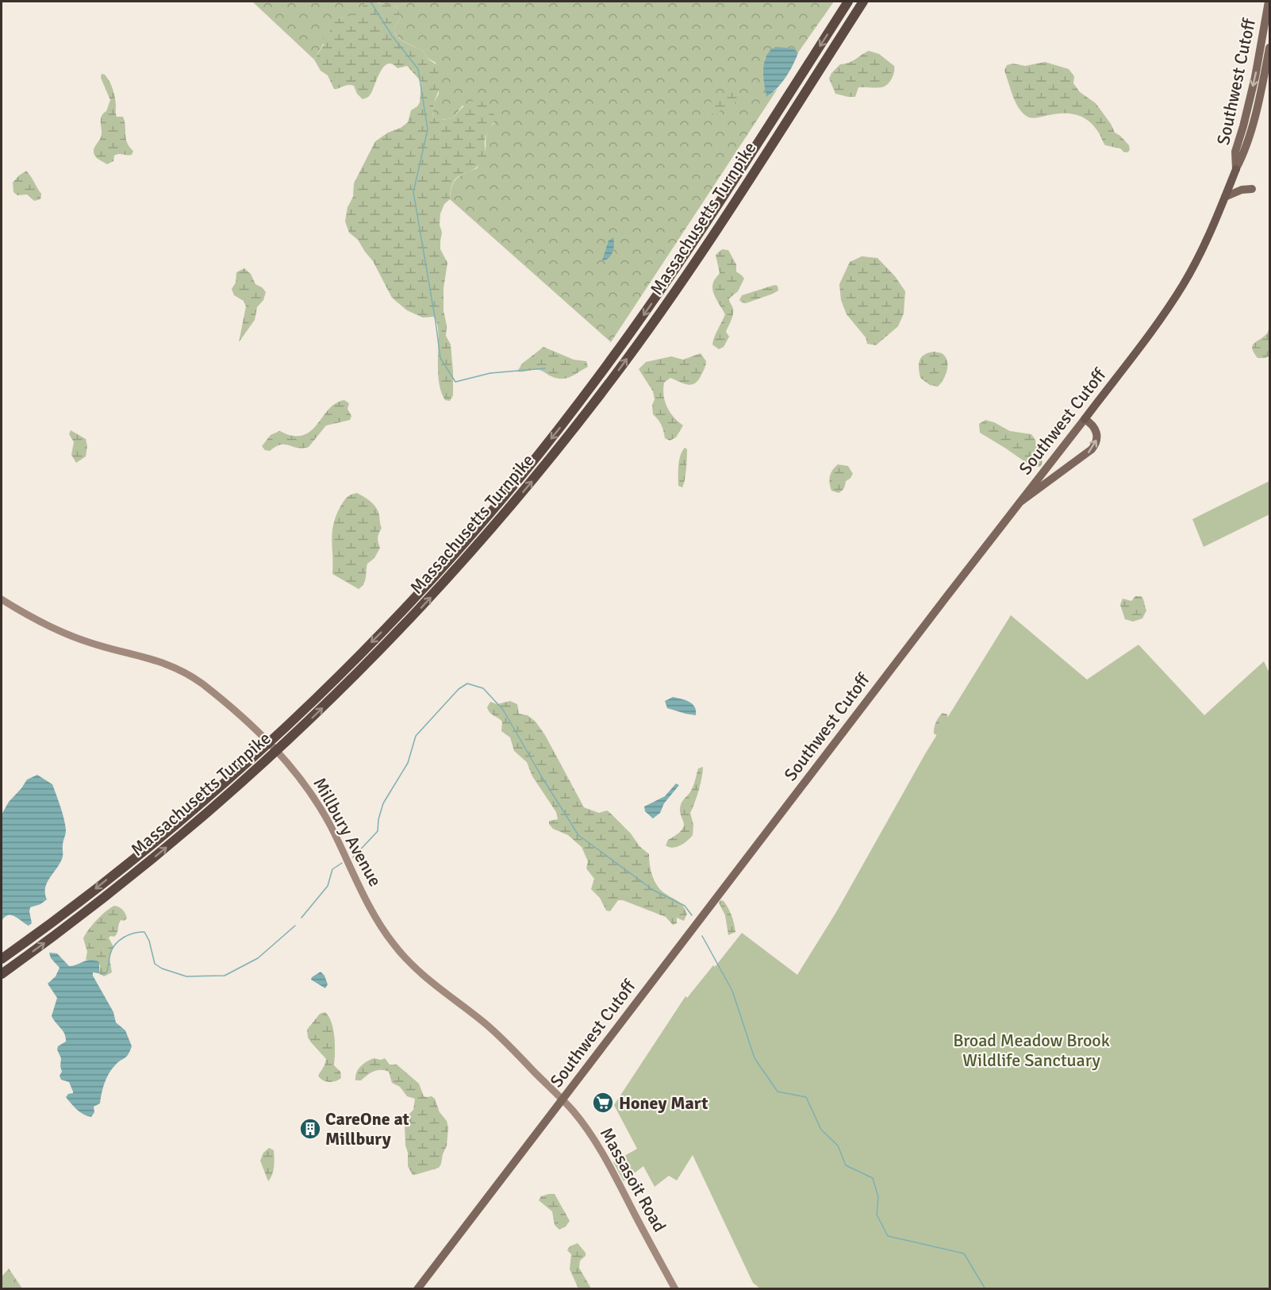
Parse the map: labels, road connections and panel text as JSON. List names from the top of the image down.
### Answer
{
  "streets": {
    "highway": ["Southwest Cutoff", "Massachusetts Turnpike"],
    "main road": ["Millbury Avenue", "Massasoit Road"]
  },
  "crossings": [
    ["Southwest Cutoff", "Massasoit Road"],
    ["Millbury Avenue", "Massasoit Road"]
  ],
  "parks": ["Broad Meadow Brook Wildlife Sanctuary"],
  "places": {
    "supermarket": ["Honey Mart"],
    "building": ["CareOne at Millbury"]
  }
}
